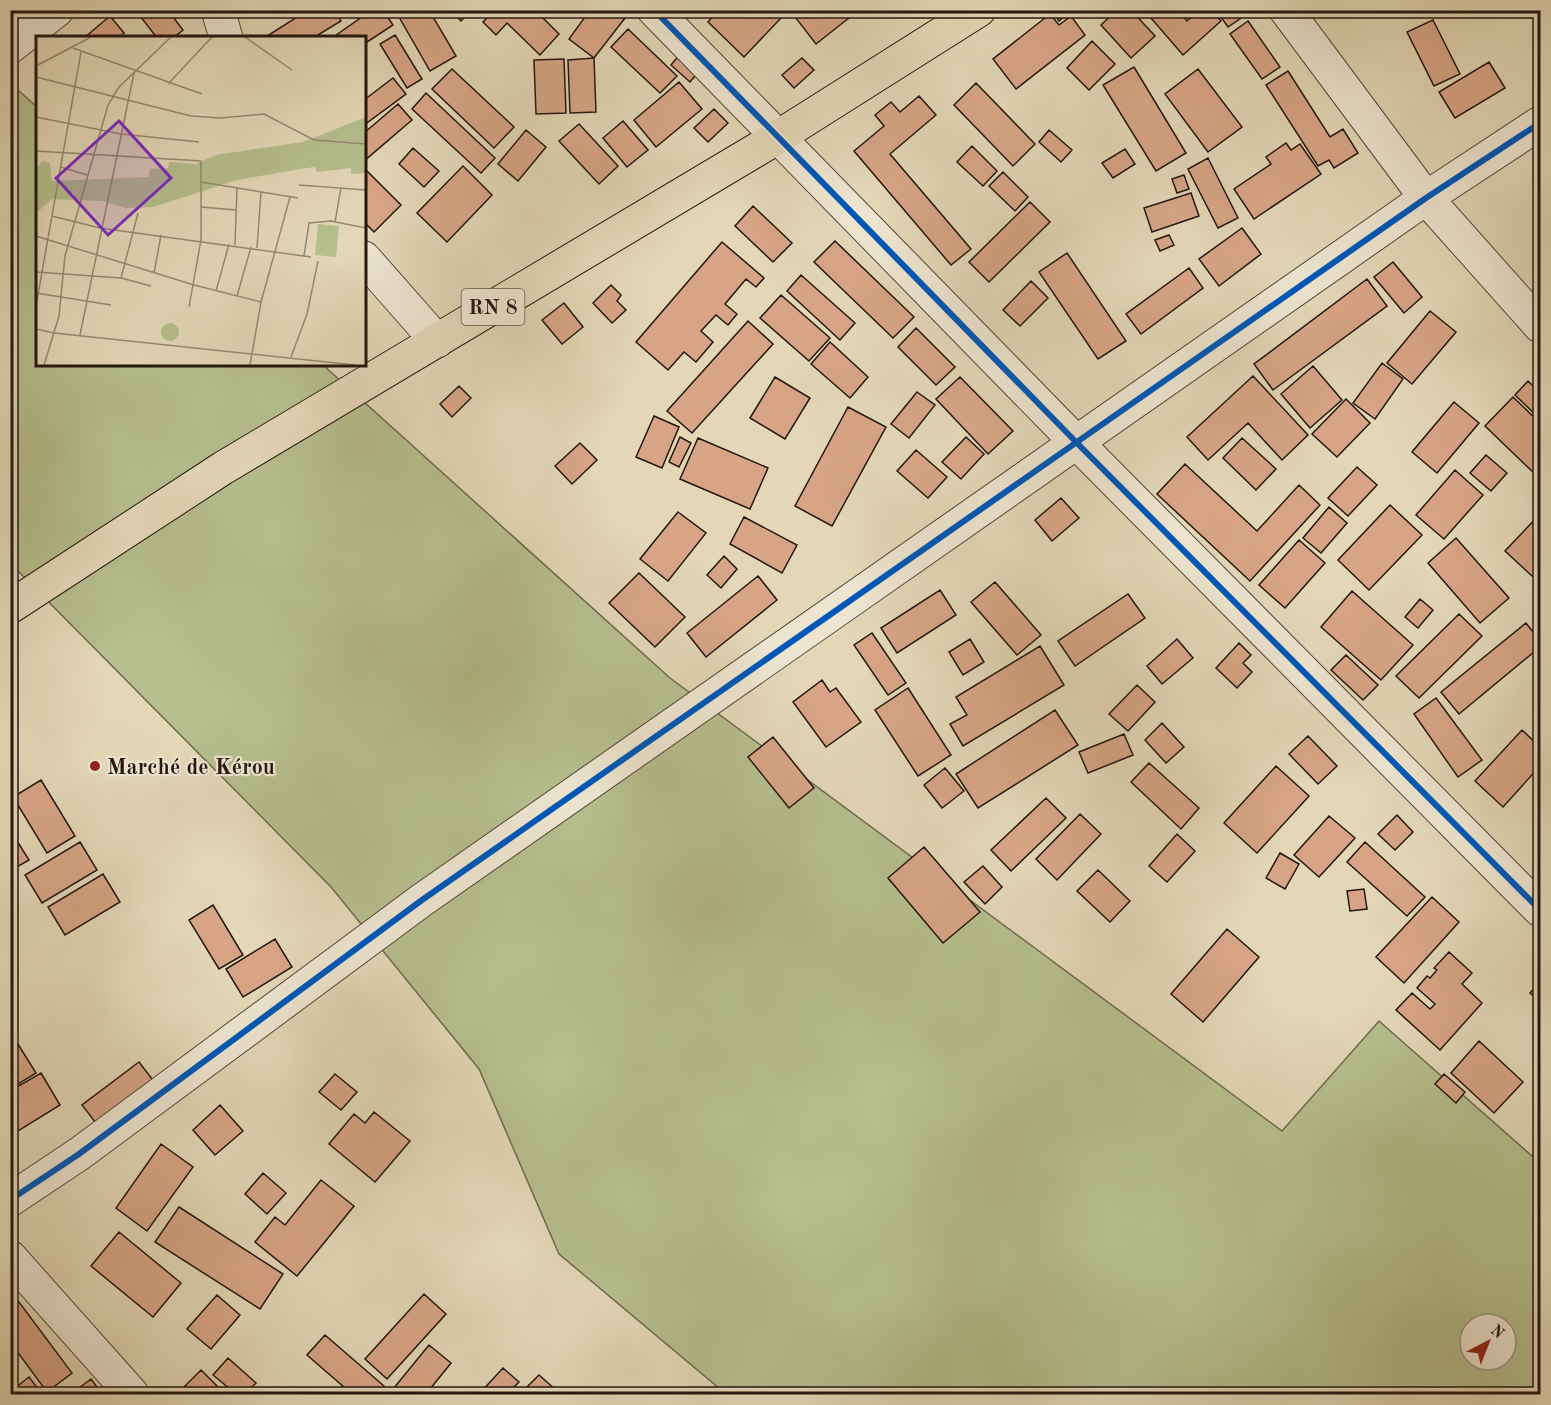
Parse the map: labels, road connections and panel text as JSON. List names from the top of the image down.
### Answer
{
  "streets": {
    "main road": ["RN 8"]
  },
  "places": ["Marché de Kérou"],
  "north": "top right"
}
